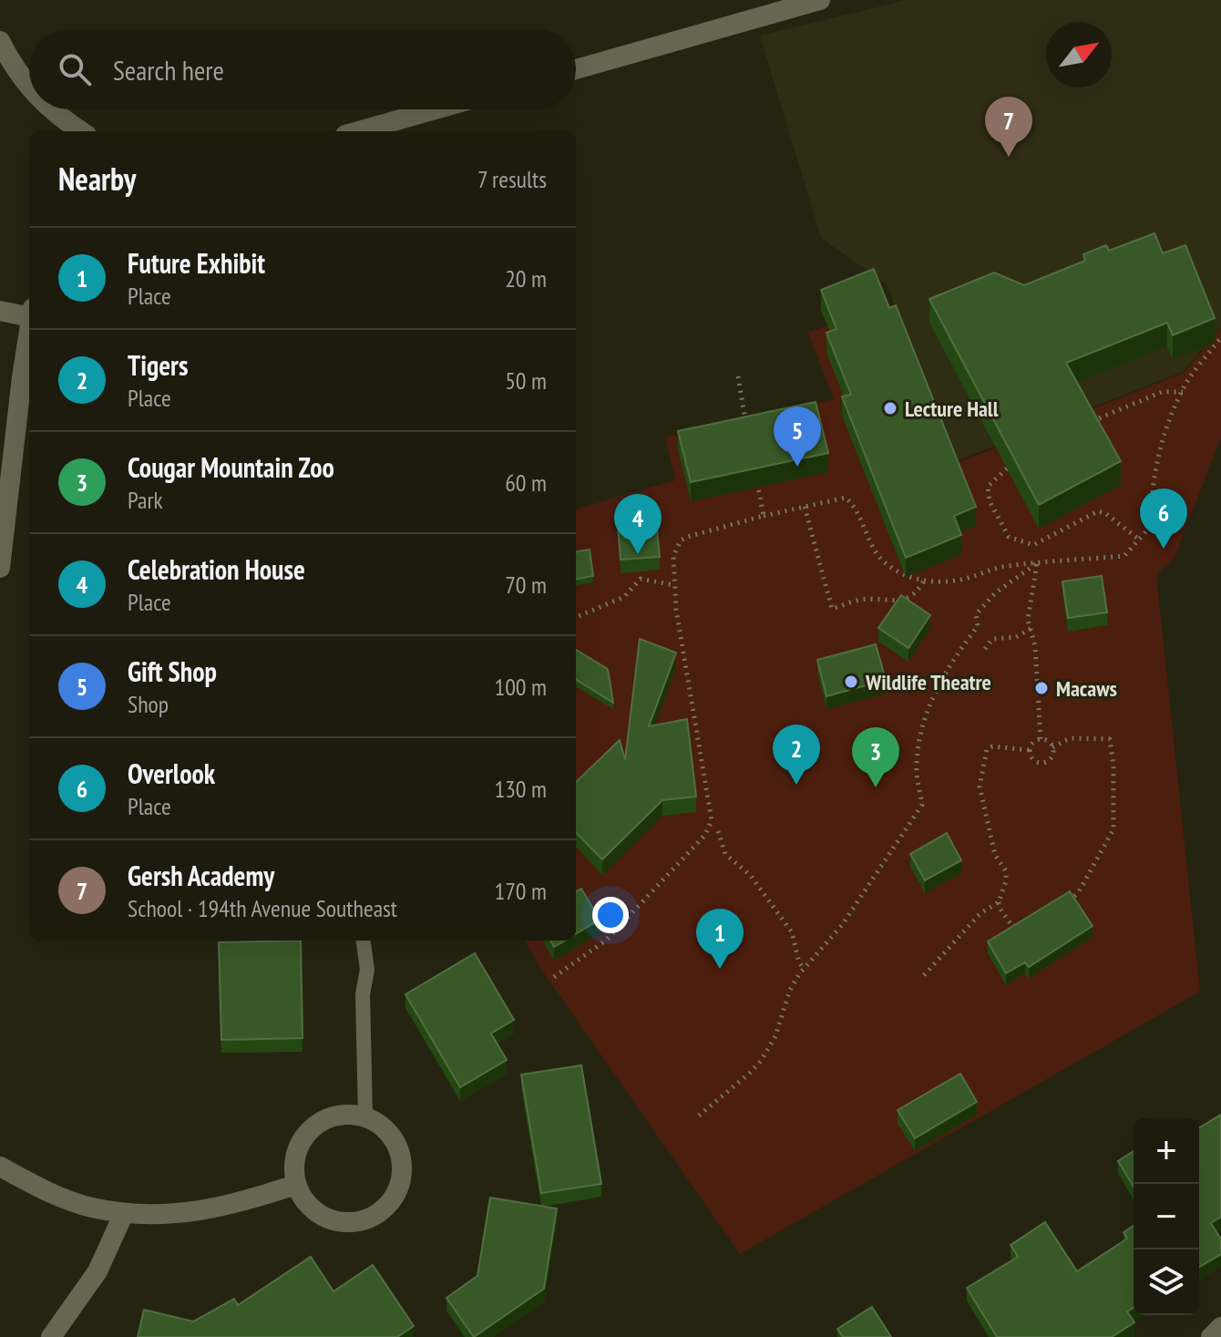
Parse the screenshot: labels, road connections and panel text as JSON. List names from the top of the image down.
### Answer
{
  "places": ["Lecture Hall", "Wildlife Theatre", "Macaws"],
  "north": "top right",
  "page": {
    "search": "Search here",
    "pins": [
      "7",
      "5",
      "6",
      "4",
      "2",
      "3",
      "1"
    ],
    "heading": ["Nearby", "7 results"],
    "list": [
      {
        "mark": "1",
        "name": "Future Exhibit",
        "note": "Place",
        "value": "20 m"
      },
      {
        "mark": "2",
        "name": "Tigers",
        "note": "Place",
        "value": "50 m"
      },
      {
        "mark": "3",
        "name": "Cougar Mountain Zoo",
        "note": "Park",
        "value": "60 m"
      },
      {
        "mark": "4",
        "name": "Celebration House",
        "note": "Place",
        "value": "70 m"
      },
      {
        "mark": "5",
        "name": "Gift Shop",
        "note": "Shop",
        "value": "100 m"
      },
      {
        "mark": "6",
        "name": "Overlook",
        "note": "Place",
        "value": "130 m"
      },
      {
        "mark": "7",
        "name": "Gersh Academy",
        "note": "School · 194th Avenue Southeast",
        "value": "170 m"
      }
    ],
    "map_buttons": ["+", "−"]
  }
}
